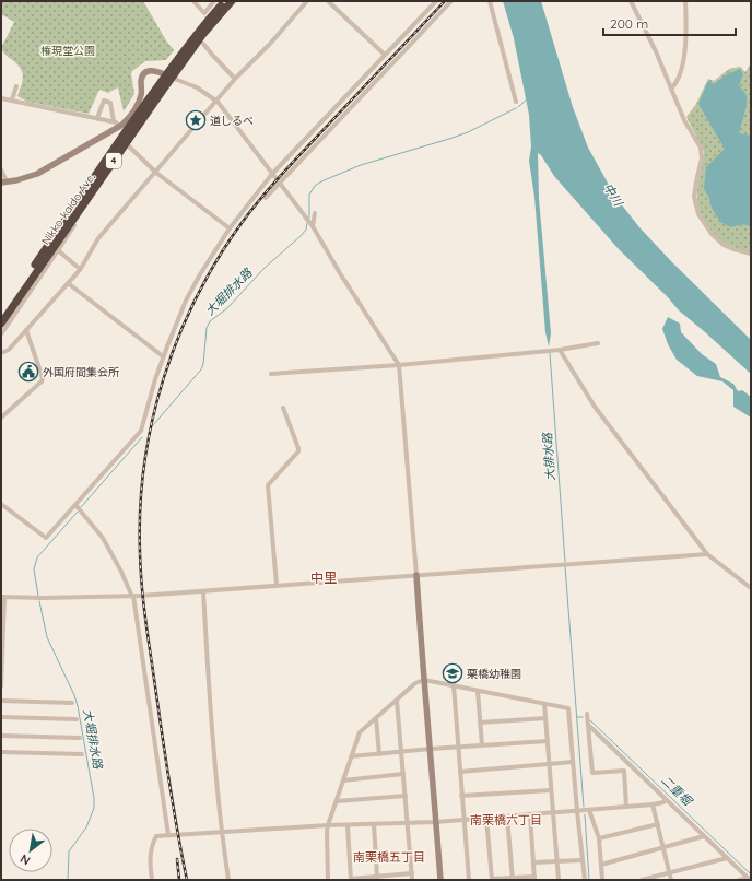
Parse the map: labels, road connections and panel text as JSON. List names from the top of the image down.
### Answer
{
  "streets": {
    "highway": ["4", "Nikko-kaido Ave."]
  },
  "districts": ["中里", "南栗橋六丁目", "南栗橋五丁目"],
  "water": [
    "中川",
    "大堀排水路",
    "大排水路",
    "二重堀"
  ],
  "parks": ["権現堂公園"],
  "places": {
    "place": ["道しるべ"],
    "public building": ["外国府間集会所"],
    "school or university": ["栗橋幼稚園"]
  },
  "scale_bar": "200 m",
  "north": "bottom left"
}
